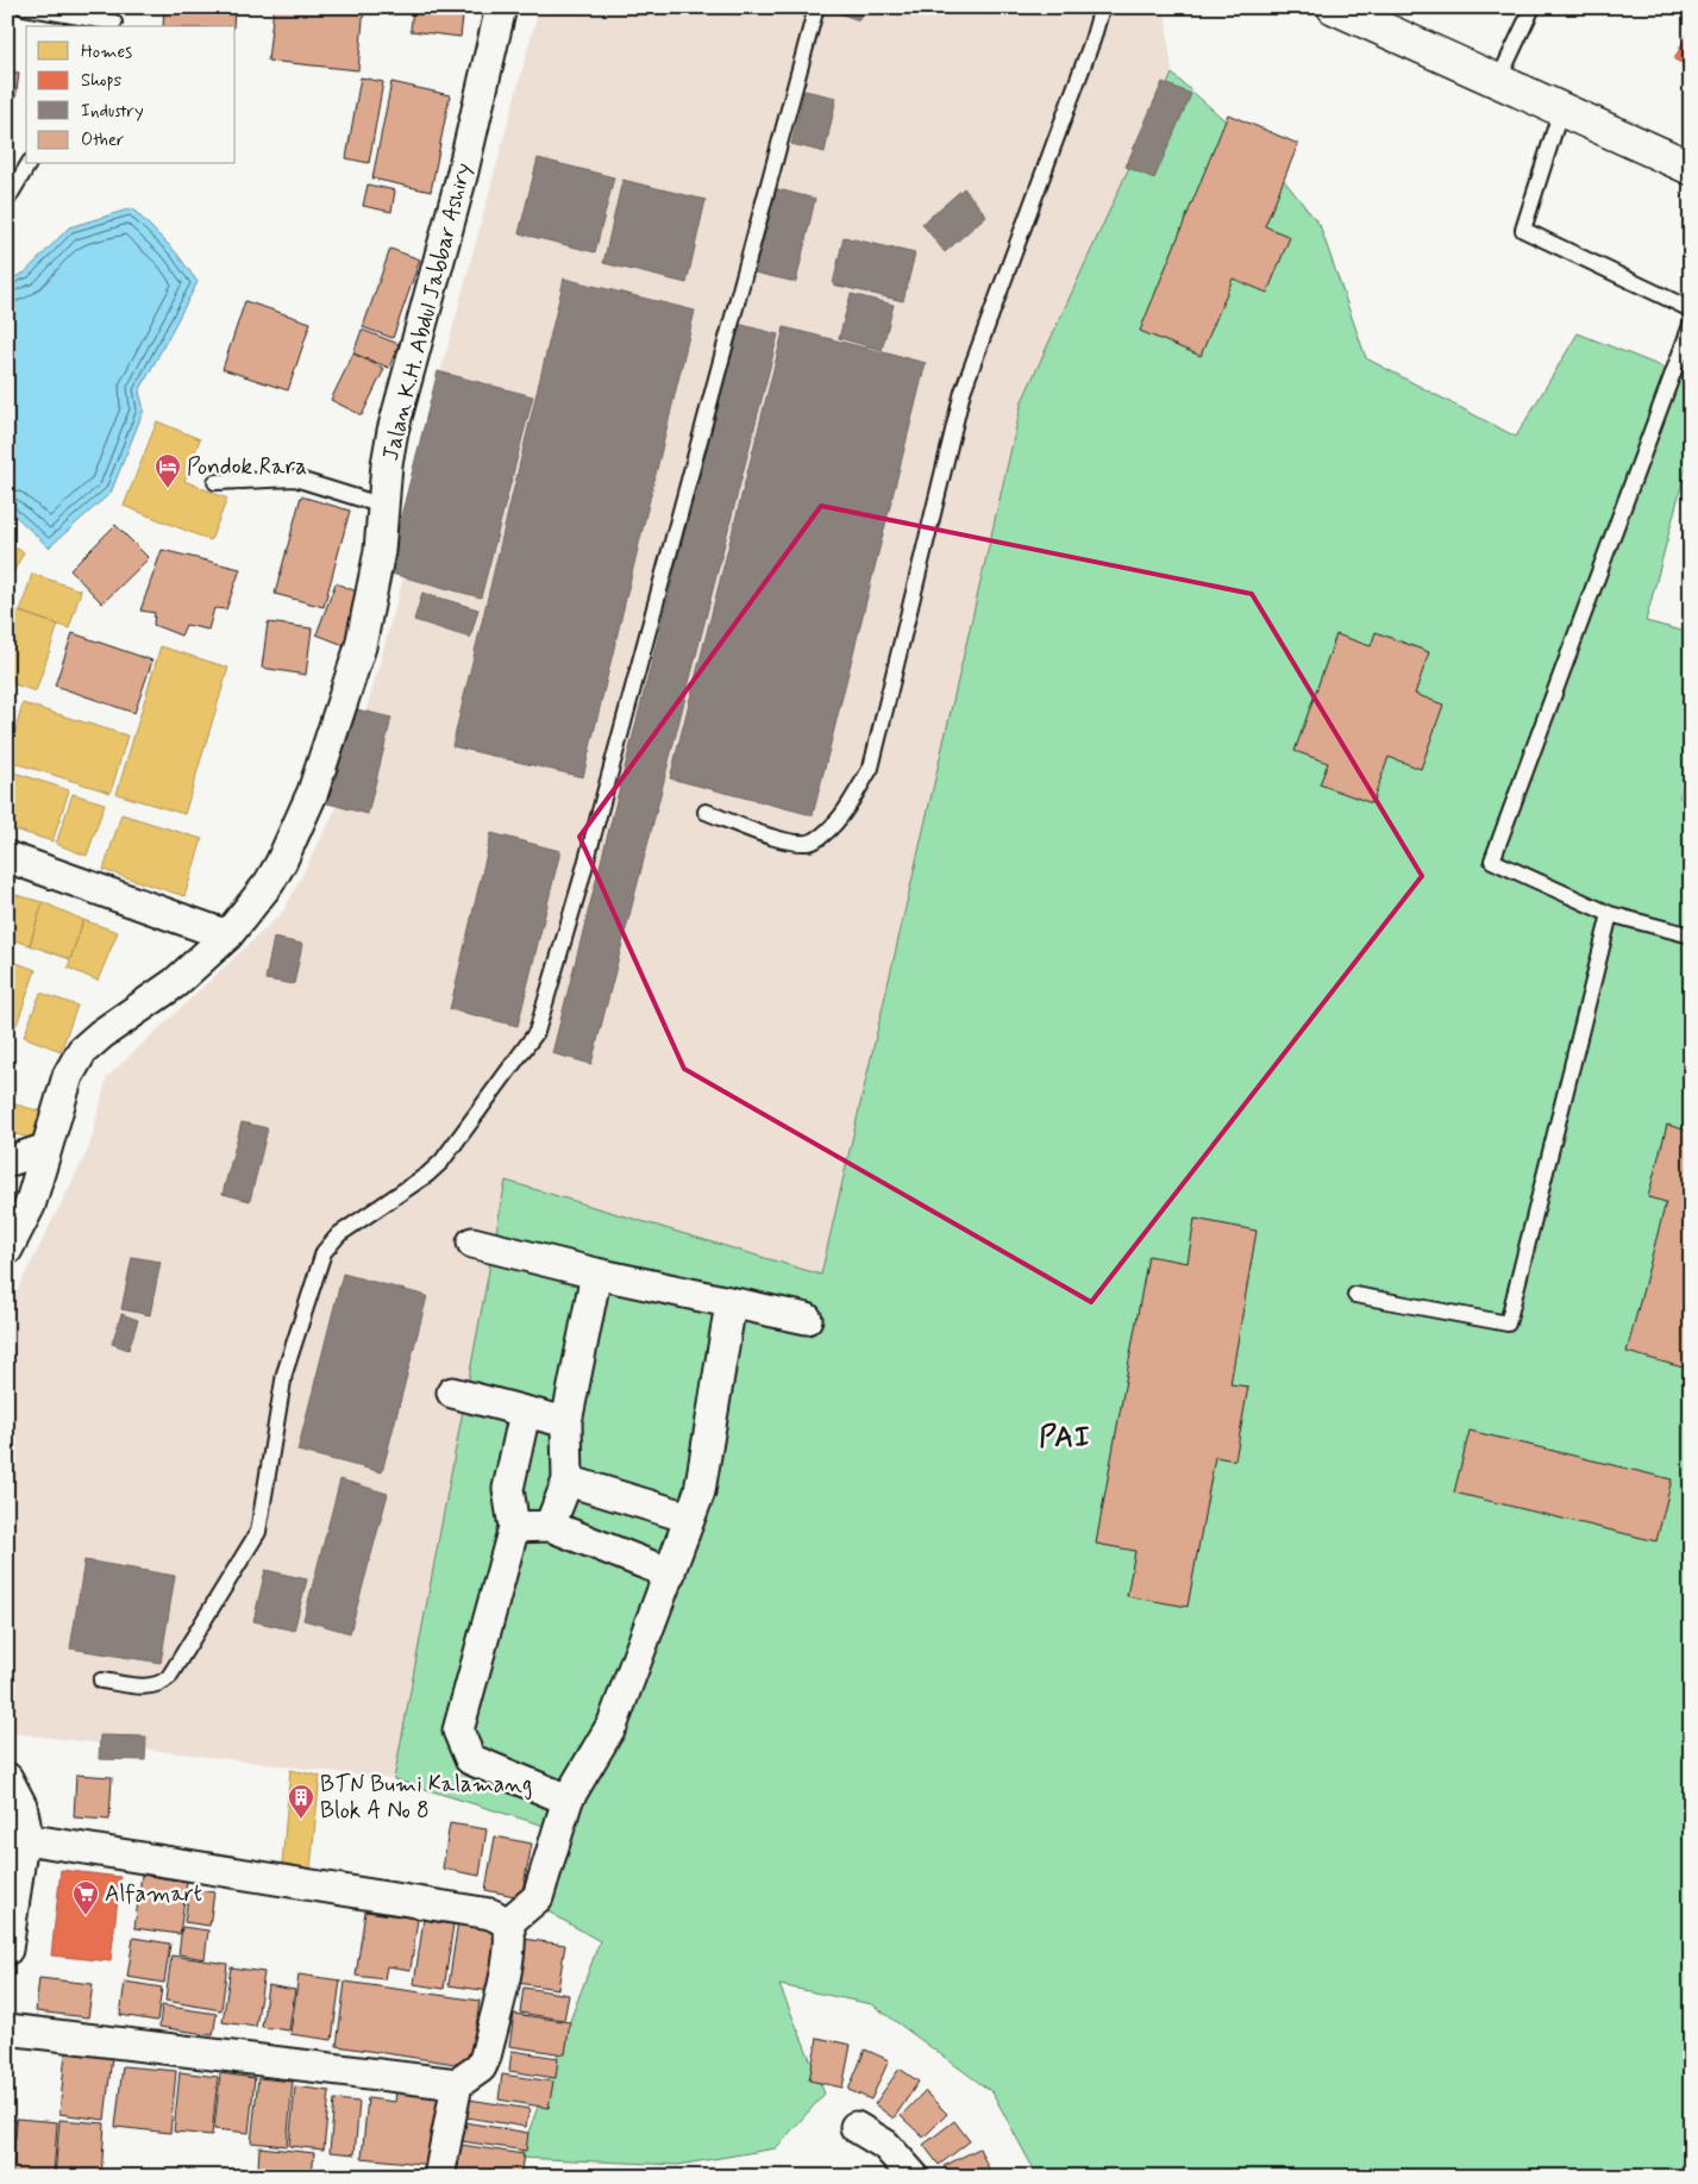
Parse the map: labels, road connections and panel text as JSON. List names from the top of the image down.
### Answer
{
  "streets": {
    "street": ["Jalan K.H. Abdul Jabbar Ashiry"]
  },
  "districts": ["PAI"],
  "places": {
    "hotel": ["Pondok Rara"],
    "building": ["BTN Bumi Kalamang Blok A No 8"],
    "supermarket": ["Alfamart"]
  },
  "legend": [
    "Homes",
    "Shops",
    "Industry",
    "Other"
  ]
}
